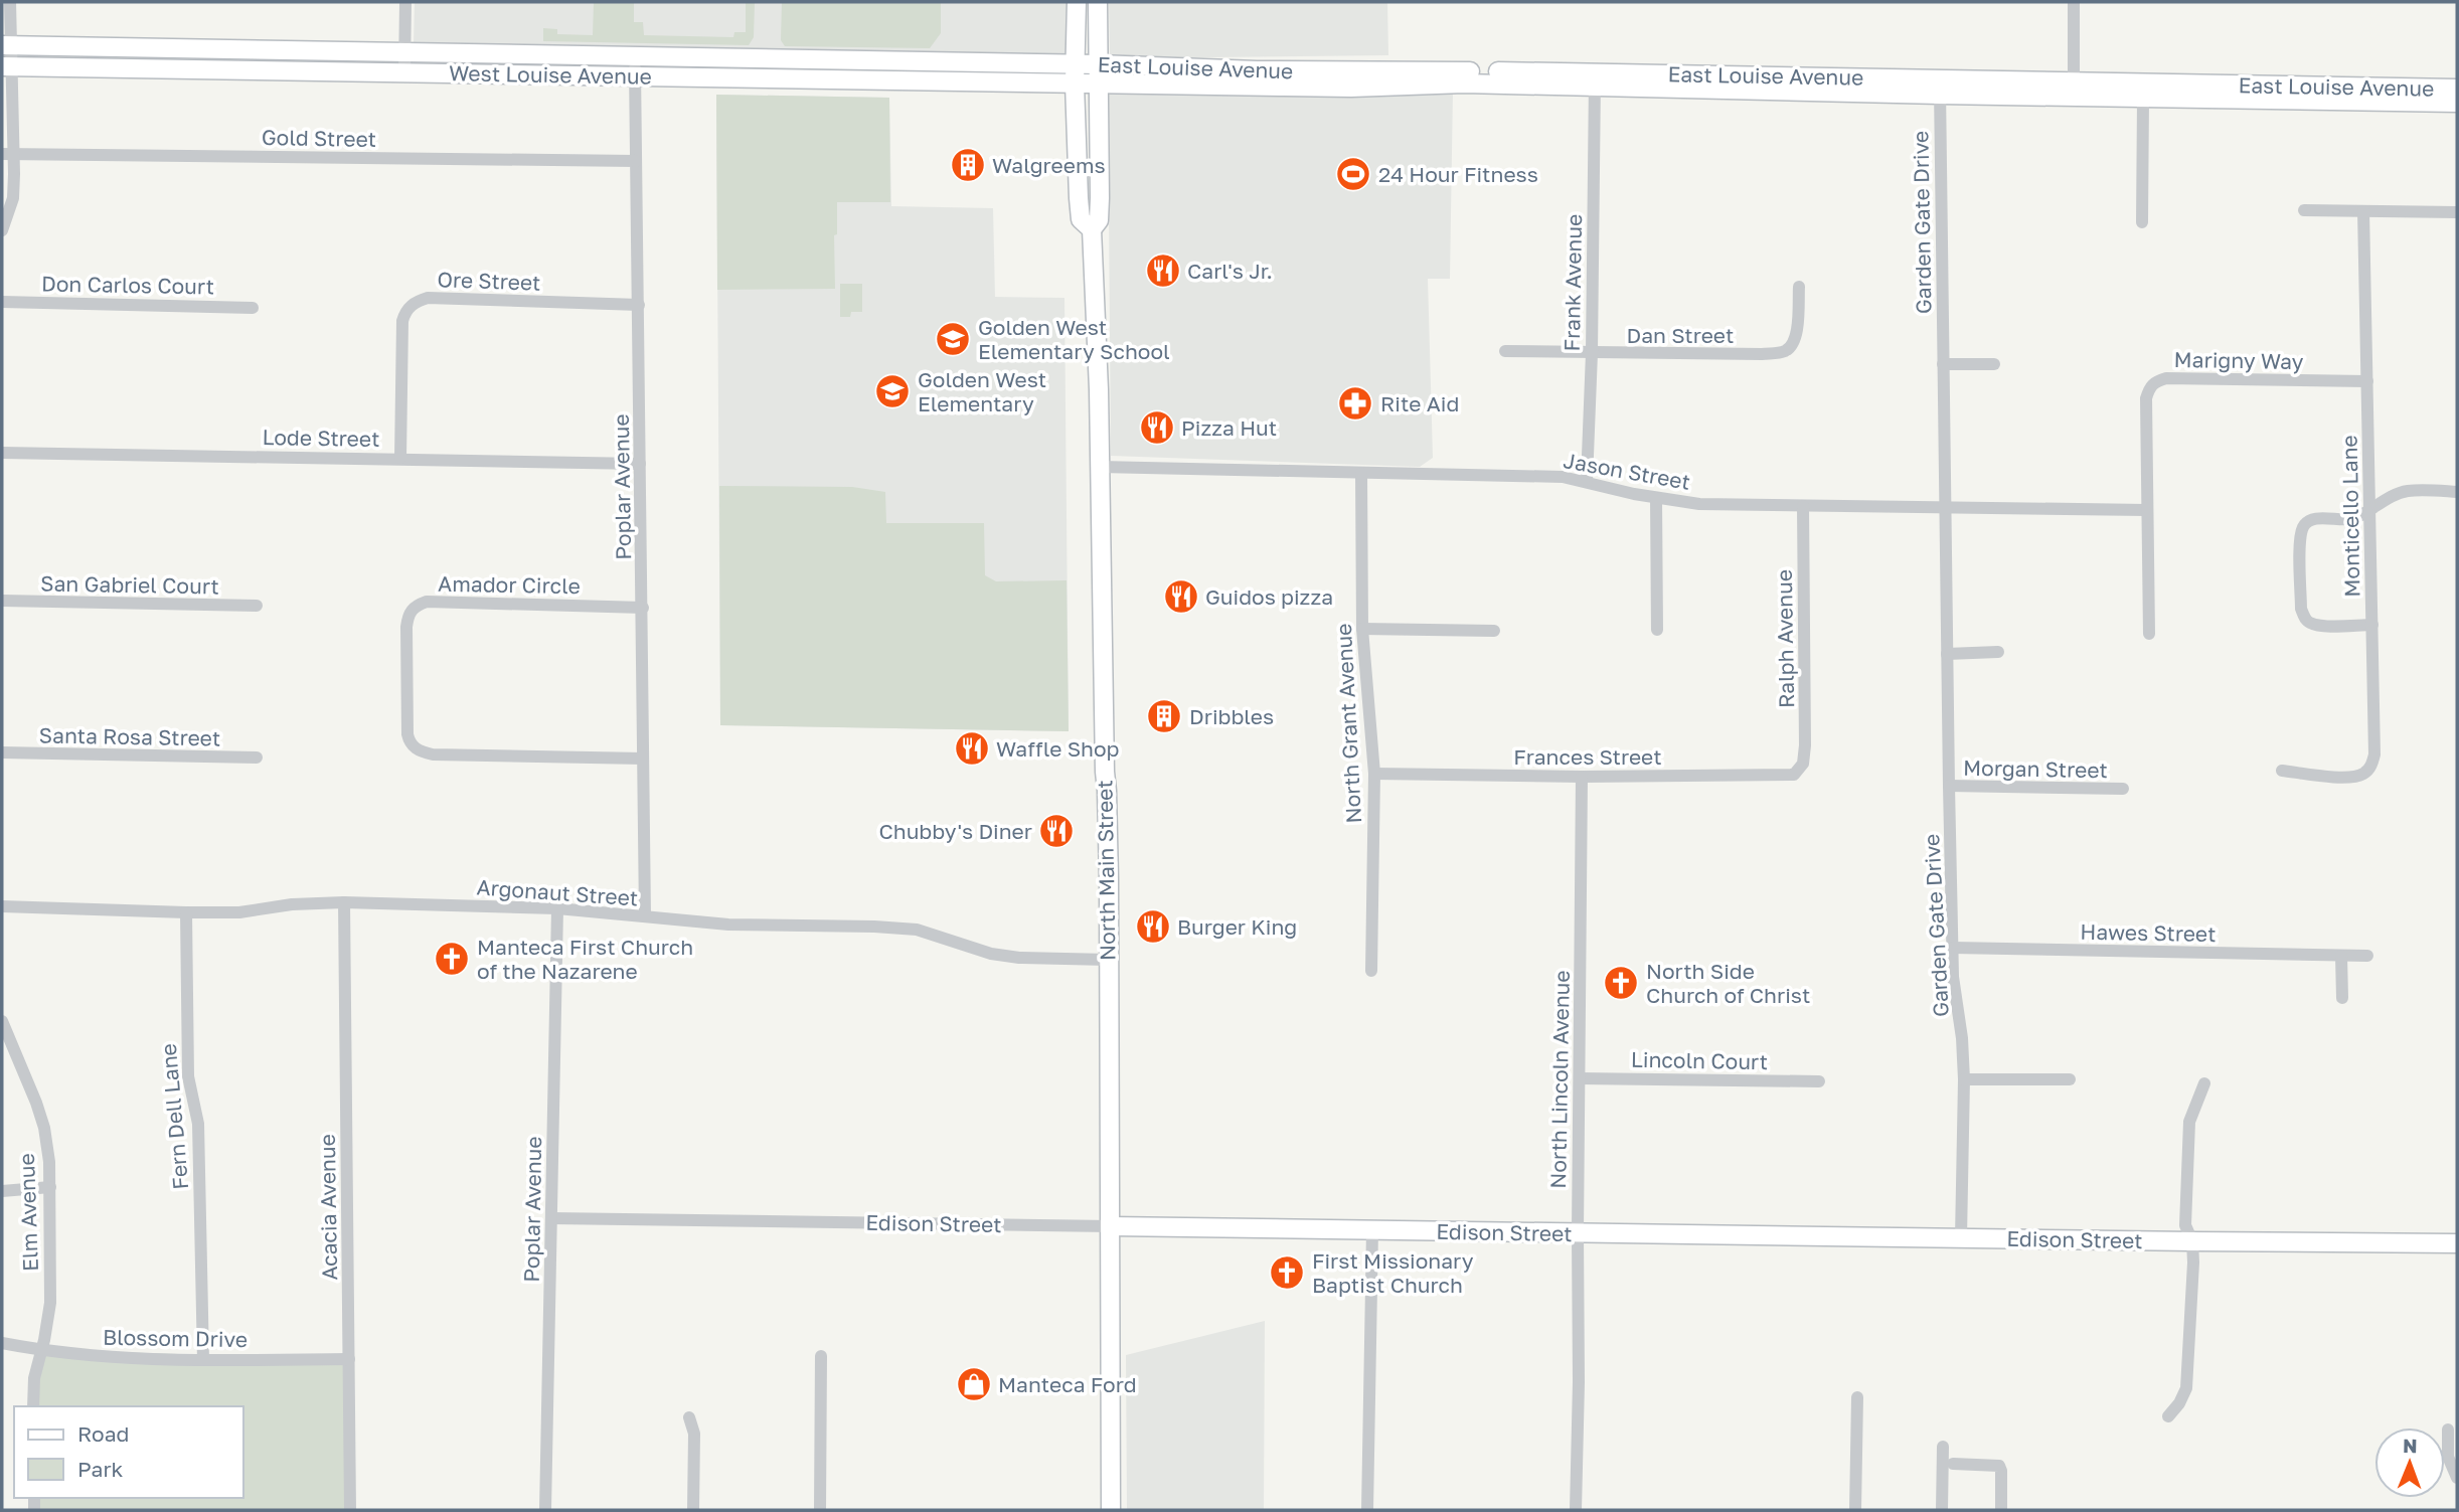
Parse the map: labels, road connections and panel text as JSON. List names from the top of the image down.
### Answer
{
  "streets": {
    "main road": [
      "East Louise Avenue",
      "West Louise Avenue",
      "North Main Street",
      "Edison Street"
    ],
    "street": [
      "Gold Street",
      "Garden Gate Drive",
      "Ore Street",
      "Frank Avenue",
      "Don Carlos Court",
      "Dan Street",
      "Marigny Way",
      "Lode Street",
      "Jason Street",
      "Poplar Avenue",
      "Monticello Lane",
      "San Gabriel Court",
      "Amador Circle",
      "Ralph Avenue",
      "North Grant Avenue",
      "Santa Rosa Street",
      "Frances Street",
      "Morgan Street",
      "Argonaut Street",
      "Hawes Street",
      "Lincoln Court",
      "North Lincoln Avenue",
      "Fern Dell Lane",
      "Acacia Avenue",
      "Elm Avenue",
      "Blossom Drive"
    ]
  },
  "crossings": [
    ["East Louise Avenue", "West Louise Avenue"],
    ["East Louise Avenue", "Garden Gate Drive"],
    ["East Louise Avenue", "Frank Avenue"],
    ["East Louise Avenue", "North Main Street"],
    ["West Louise Avenue", "Poplar Avenue"],
    ["West Louise Avenue", "North Main Street"],
    ["Gold Street", "Poplar Avenue"],
    ["Garden Gate Drive", "Jason Street"],
    ["Garden Gate Drive", "Morgan Street"],
    ["Garden Gate Drive", "Hawes Street"],
    ["Garden Gate Drive", "Edison Street"],
    ["Ore Street", "Lode Street"],
    ["Ore Street", "Poplar Avenue"],
    ["Frank Avenue", "Dan Street"],
    ["Frank Avenue", "Jason Street"],
    ["Marigny Way", "Jason Street"],
    ["Marigny Way", "Monticello Lane"],
    ["Lode Street", "Poplar Avenue"],
    ["Jason Street", "Ralph Avenue"],
    ["Jason Street", "North Grant Avenue"],
    ["Jason Street", "North Main Street"],
    ["Poplar Avenue", "Amador Circle"],
    ["Poplar Avenue", "Argonaut Street"],
    ["Poplar Avenue", "Edison Street"],
    ["Ralph Avenue", "Frances Street"],
    ["North Grant Avenue", "Frances Street"],
    ["Frances Street", "North Lincoln Avenue"],
    ["North Main Street", "Argonaut Street"],
    ["North Main Street", "Edison Street"],
    ["Argonaut Street", "Fern Dell Lane"],
    ["Argonaut Street", "Acacia Avenue"],
    ["Lincoln Court", "North Lincoln Avenue"],
    ["North Lincoln Avenue", "Edison Street"],
    ["Fern Dell Lane", "Blossom Drive"],
    ["Acacia Avenue", "Blossom Drive"],
    ["Elm Avenue", "Blossom Drive"]
  ],
  "places": {
    "building": ["Walgreems", "Dribbles"],
    "sports": ["24 Hour Fitness"],
    "restaurant": [
      "Carl's Jr.",
      "Pizza Hut",
      "Guidos pizza",
      "Waffle Shop",
      "Chubby's Diner",
      "Burger King"
    ],
    "school or university": ["Golden West Elementary School", "Golden West Elementary"],
    "pharmacy": ["Rite Aid"],
    "church": ["Manteca First Church of the Nazarene", "North Side Church of Christ", "First Missionary Baptist Church"],
    "shop": ["Manteca Ford"]
  },
  "legend": ["Road", "Park"],
  "north": "top"
}
